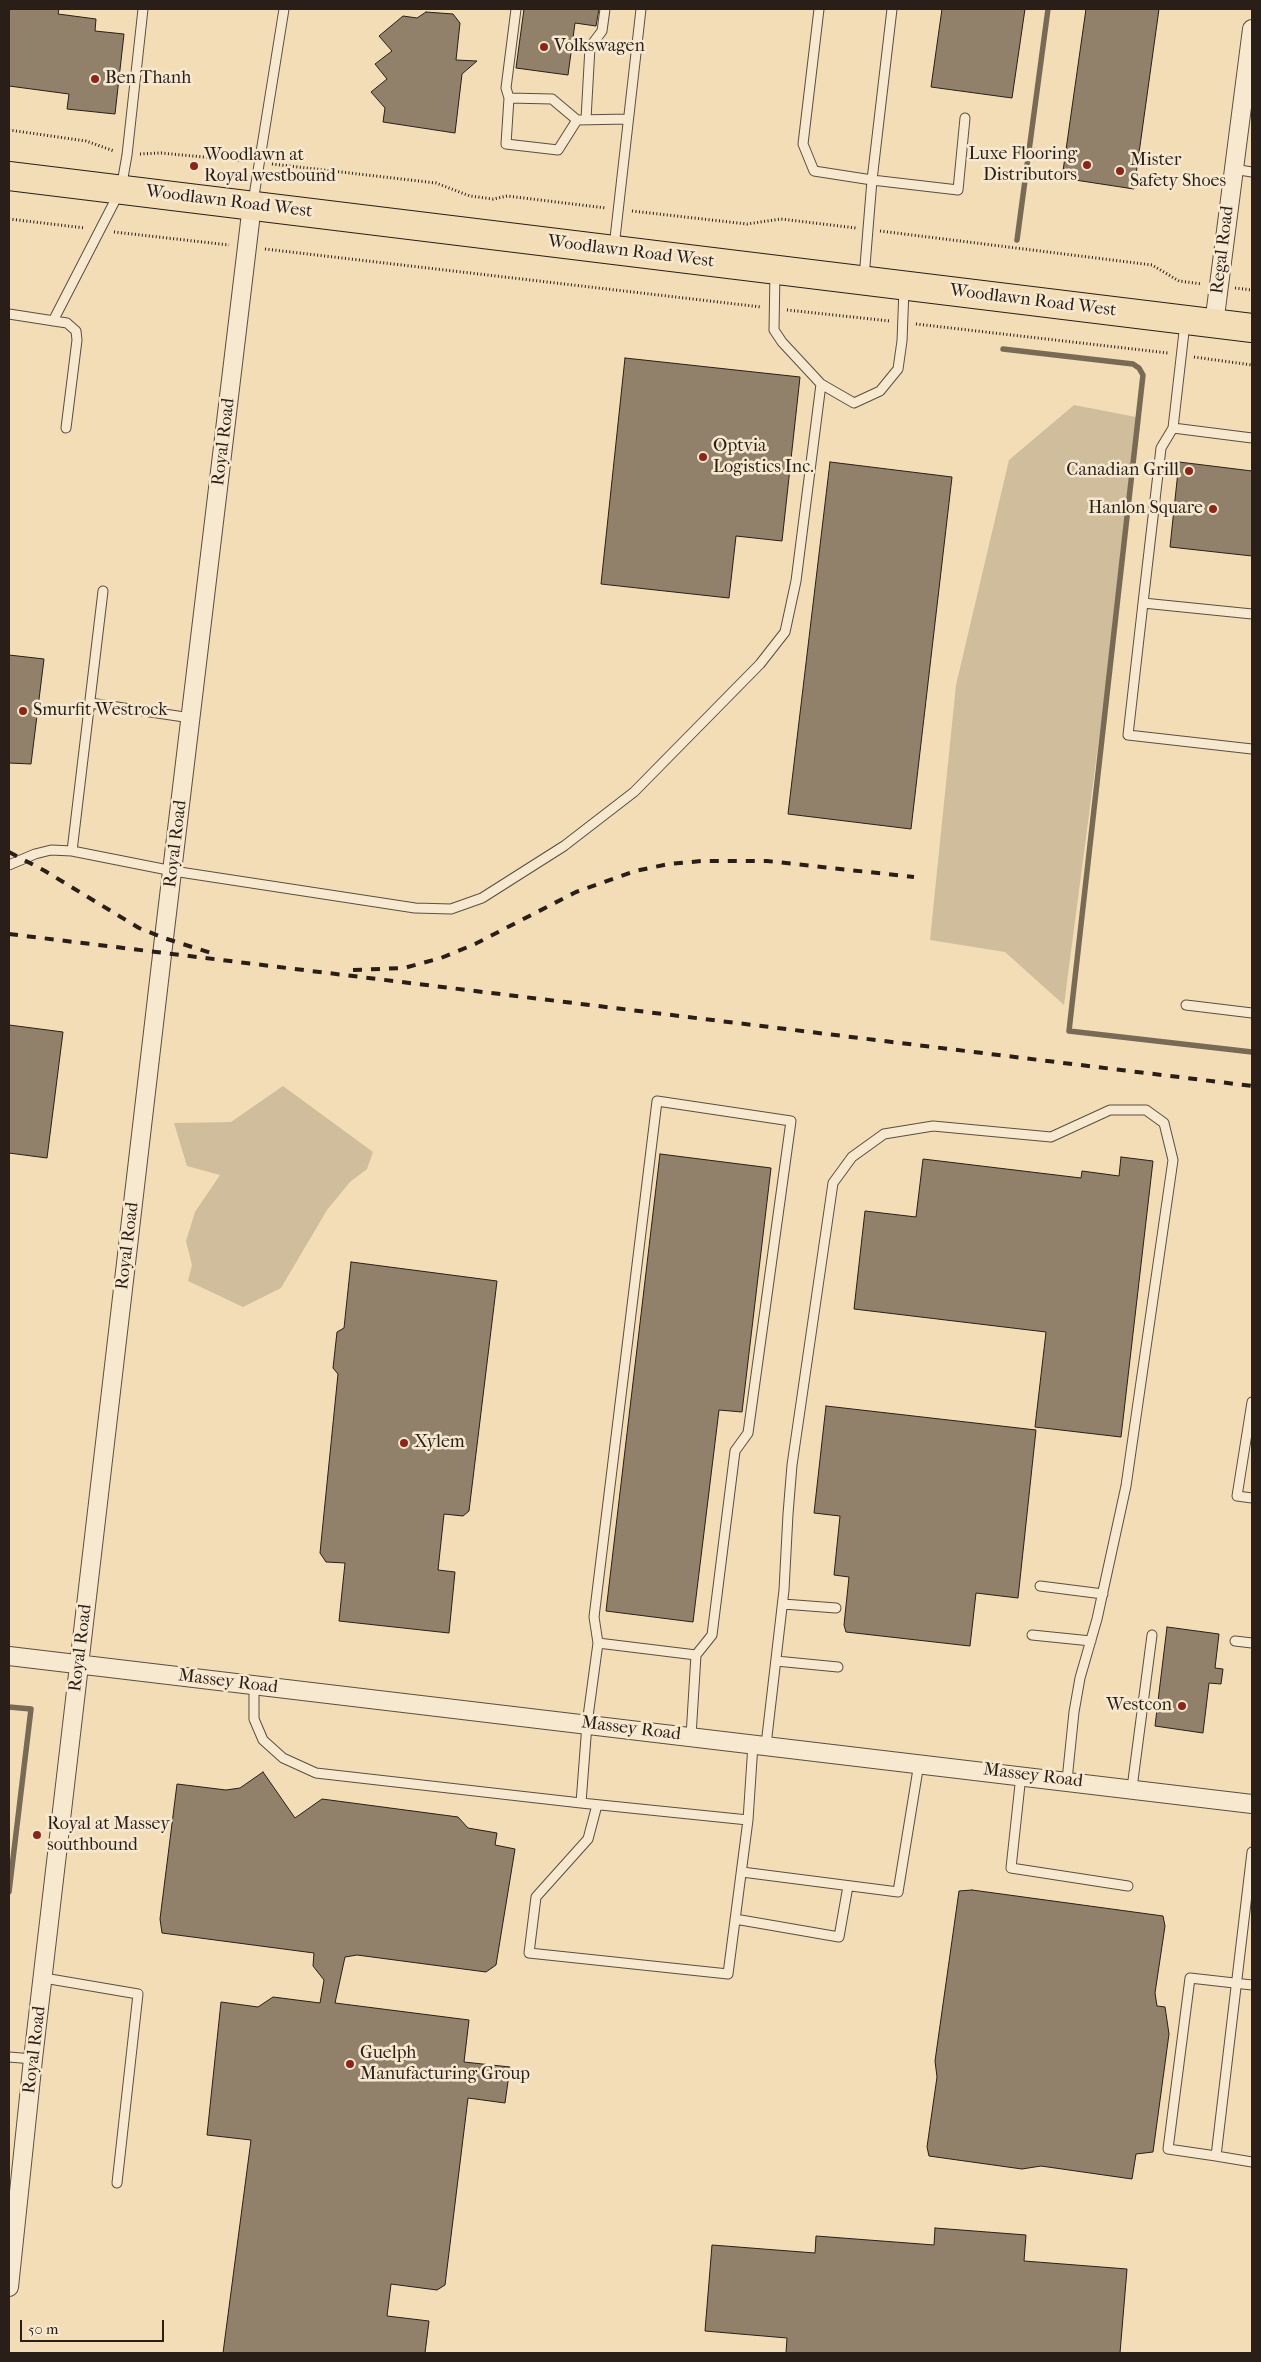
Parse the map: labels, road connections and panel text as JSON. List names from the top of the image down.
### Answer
{
  "streets": {
    "main road": ["Woodlawn Road West"],
    "street": ["Regal Road", "Royal Road", "Massey Road"]
  },
  "crossings": [
    ["Woodlawn Road West", "Regal Road"],
    ["Woodlawn Road West", "Royal Road"],
    ["Royal Road", "Massey Road"]
  ],
  "places": [
    "Volkswagen",
    "Ben Thanh",
    "Luxe Flooring Distributors",
    "Woodlawn at Royal westbound",
    "Mister Safety Shoes",
    "Optvia Logistics Inc.",
    "Canadian Grill",
    "Hanlon Square",
    "Smurfit Westrock",
    "Xylem",
    "Westcon",
    "Royal at Massey southbound",
    "Guelph Manufacturing Group"
  ],
  "scale_bar": "50 m"
}
